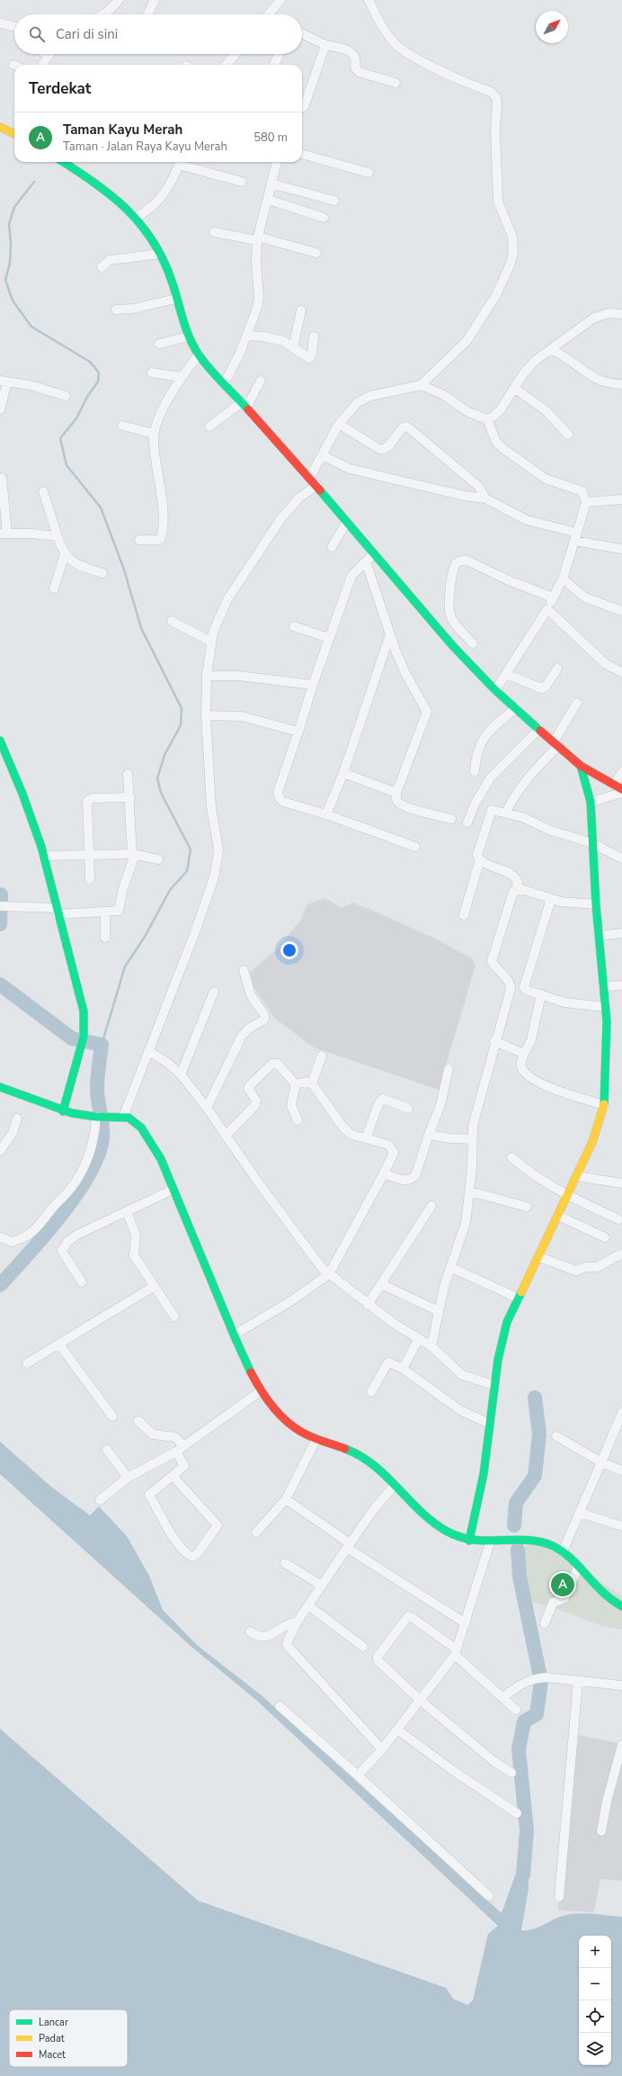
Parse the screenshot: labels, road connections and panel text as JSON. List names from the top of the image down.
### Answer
{
  "legend": ["Lancar", "Padat", "Macet"],
  "north": "top right",
  "page": {
    "search": "Cari di sini",
    "heading": "Terdekat",
    "list": [
      {
        "mark": "A",
        "name": "Taman Kayu Merah",
        "note": "Taman · Jalan Raya Kayu Merah",
        "value": "580 m"
      }
    ],
    "pins": "A",
    "map_buttons": ["+", "−"]
  }
}
